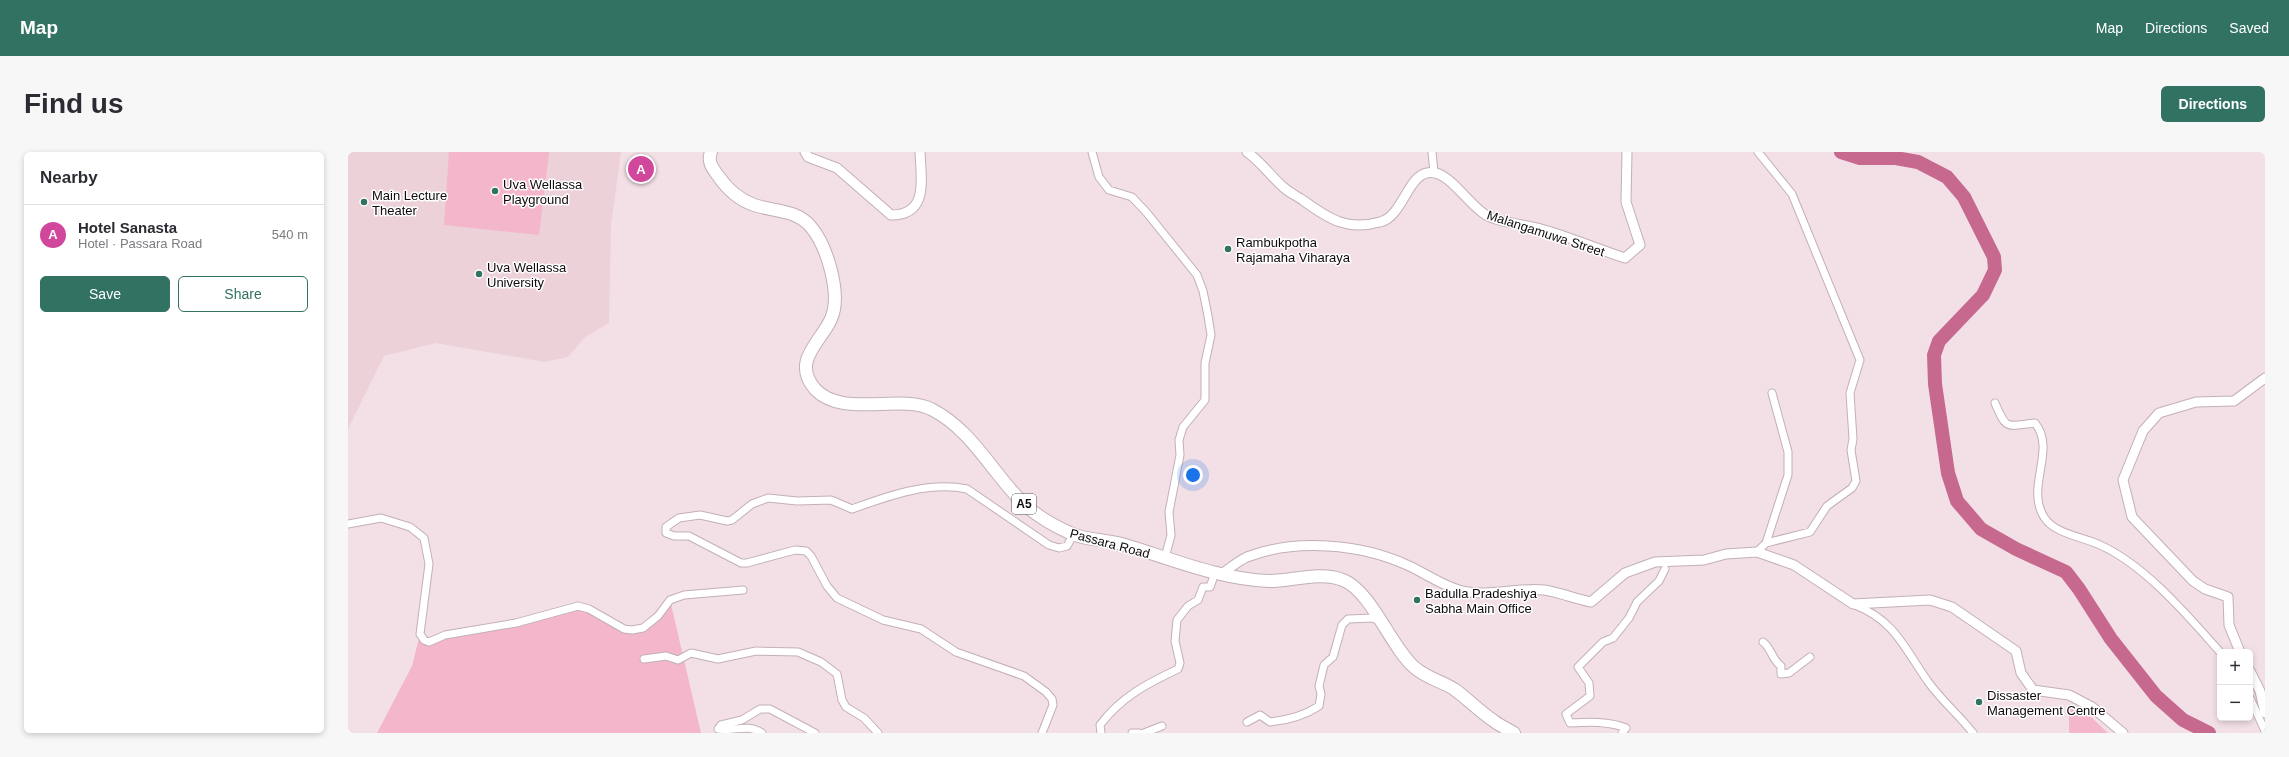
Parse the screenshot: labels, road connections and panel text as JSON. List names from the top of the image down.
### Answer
{
  "streets": {
    "highway": ["A5", "Passara Road"],
    "street": ["Malangamuwa Street"]
  },
  "places": [
    "Uva Wellassa Playground",
    "Main Lecture Theater",
    "Rambukpotha Rajamaha Viharaya",
    "Uva Wellassa University",
    "Badulla Pradeshiya Sabha Main Office",
    "Dissaster Management Centre"
  ],
  "page": {
    "header": "Map",
    "nav": ["Map", "Directions", "Saved"],
    "buttons": [
      "Directions",
      ["Save", "Share"]
    ],
    "title": "Find us",
    "heading": "Nearby",
    "pins": "A",
    "list": [
      {
        "mark": "A",
        "name": "Hotel Sanasta",
        "note": "Hotel · Passara Road",
        "value": "540 m"
      }
    ],
    "map_buttons": ["+", "−"]
  }
}
